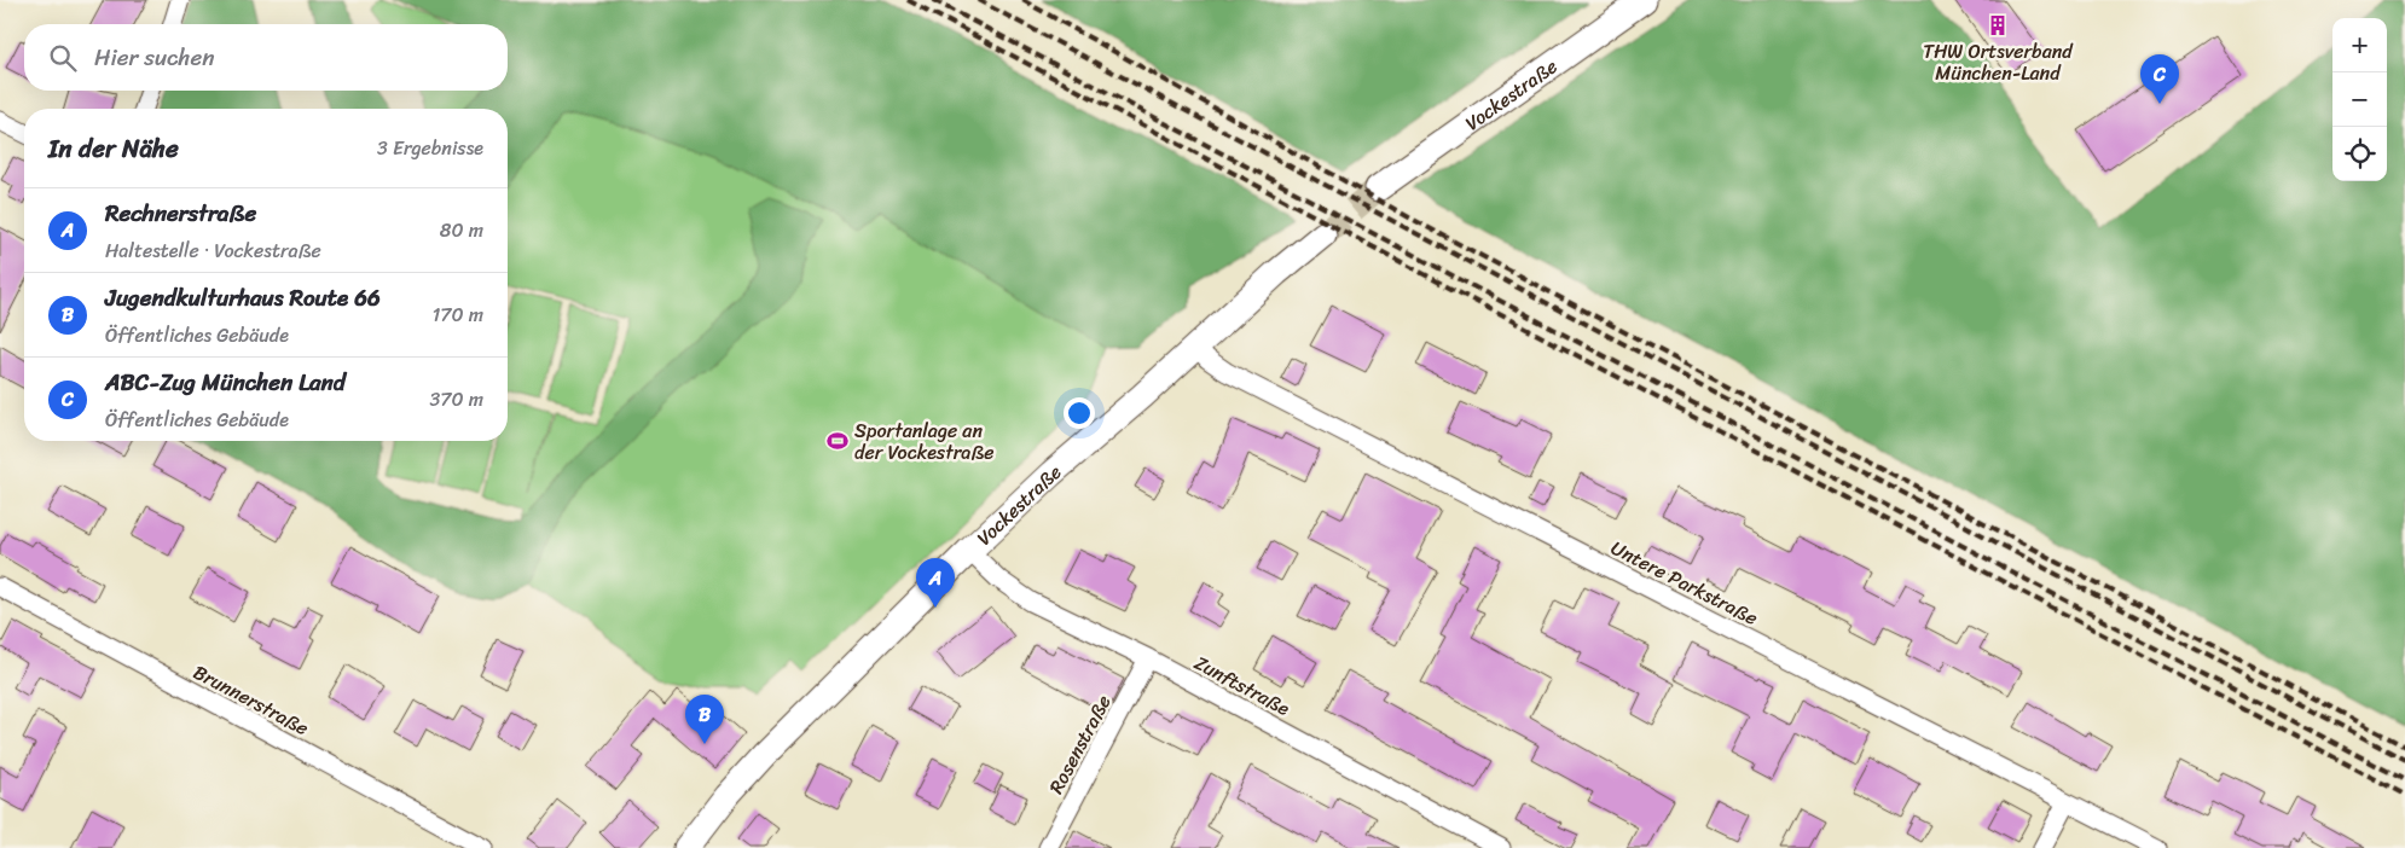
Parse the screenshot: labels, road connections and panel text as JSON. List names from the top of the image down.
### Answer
{
  "streets": {
    "main road": ["Vockestraße"],
    "street": [
      "Untere Parkstraße",
      "Zunftstraße",
      "Brunnerstraße",
      "Rosenstraße"
    ]
  },
  "crossings": [
    ["Vockestraße", "Untere Parkstraße"],
    ["Vockestraße", "Zunftstraße"],
    ["Zunftstraße", "Rosenstraße"]
  ],
  "places": {
    "building": ["THW Ortsverband München-Land"],
    "sports": ["Sportanlage an der Vockestraße"]
  },
  "page": {
    "map_buttons": ["+", "−"],
    "search": "Hier suchen",
    "pins": ["C", "A", "B"],
    "heading": ["In der Nähe", "3 Ergebnisse"],
    "list": [
      {
        "mark": "A",
        "name": "Rechnerstraße",
        "note": "Haltestelle · Vockestraße",
        "value": "80 m"
      },
      {
        "mark": "B",
        "name": "Jugendkulturhaus Route 66",
        "note": "Öffentliches Gebäude",
        "value": "170 m"
      },
      {
        "mark": "C",
        "name": "ABC-Zug München Land",
        "note": "Öffentliches Gebäude",
        "value": "370 m"
      }
    ]
  }
}
